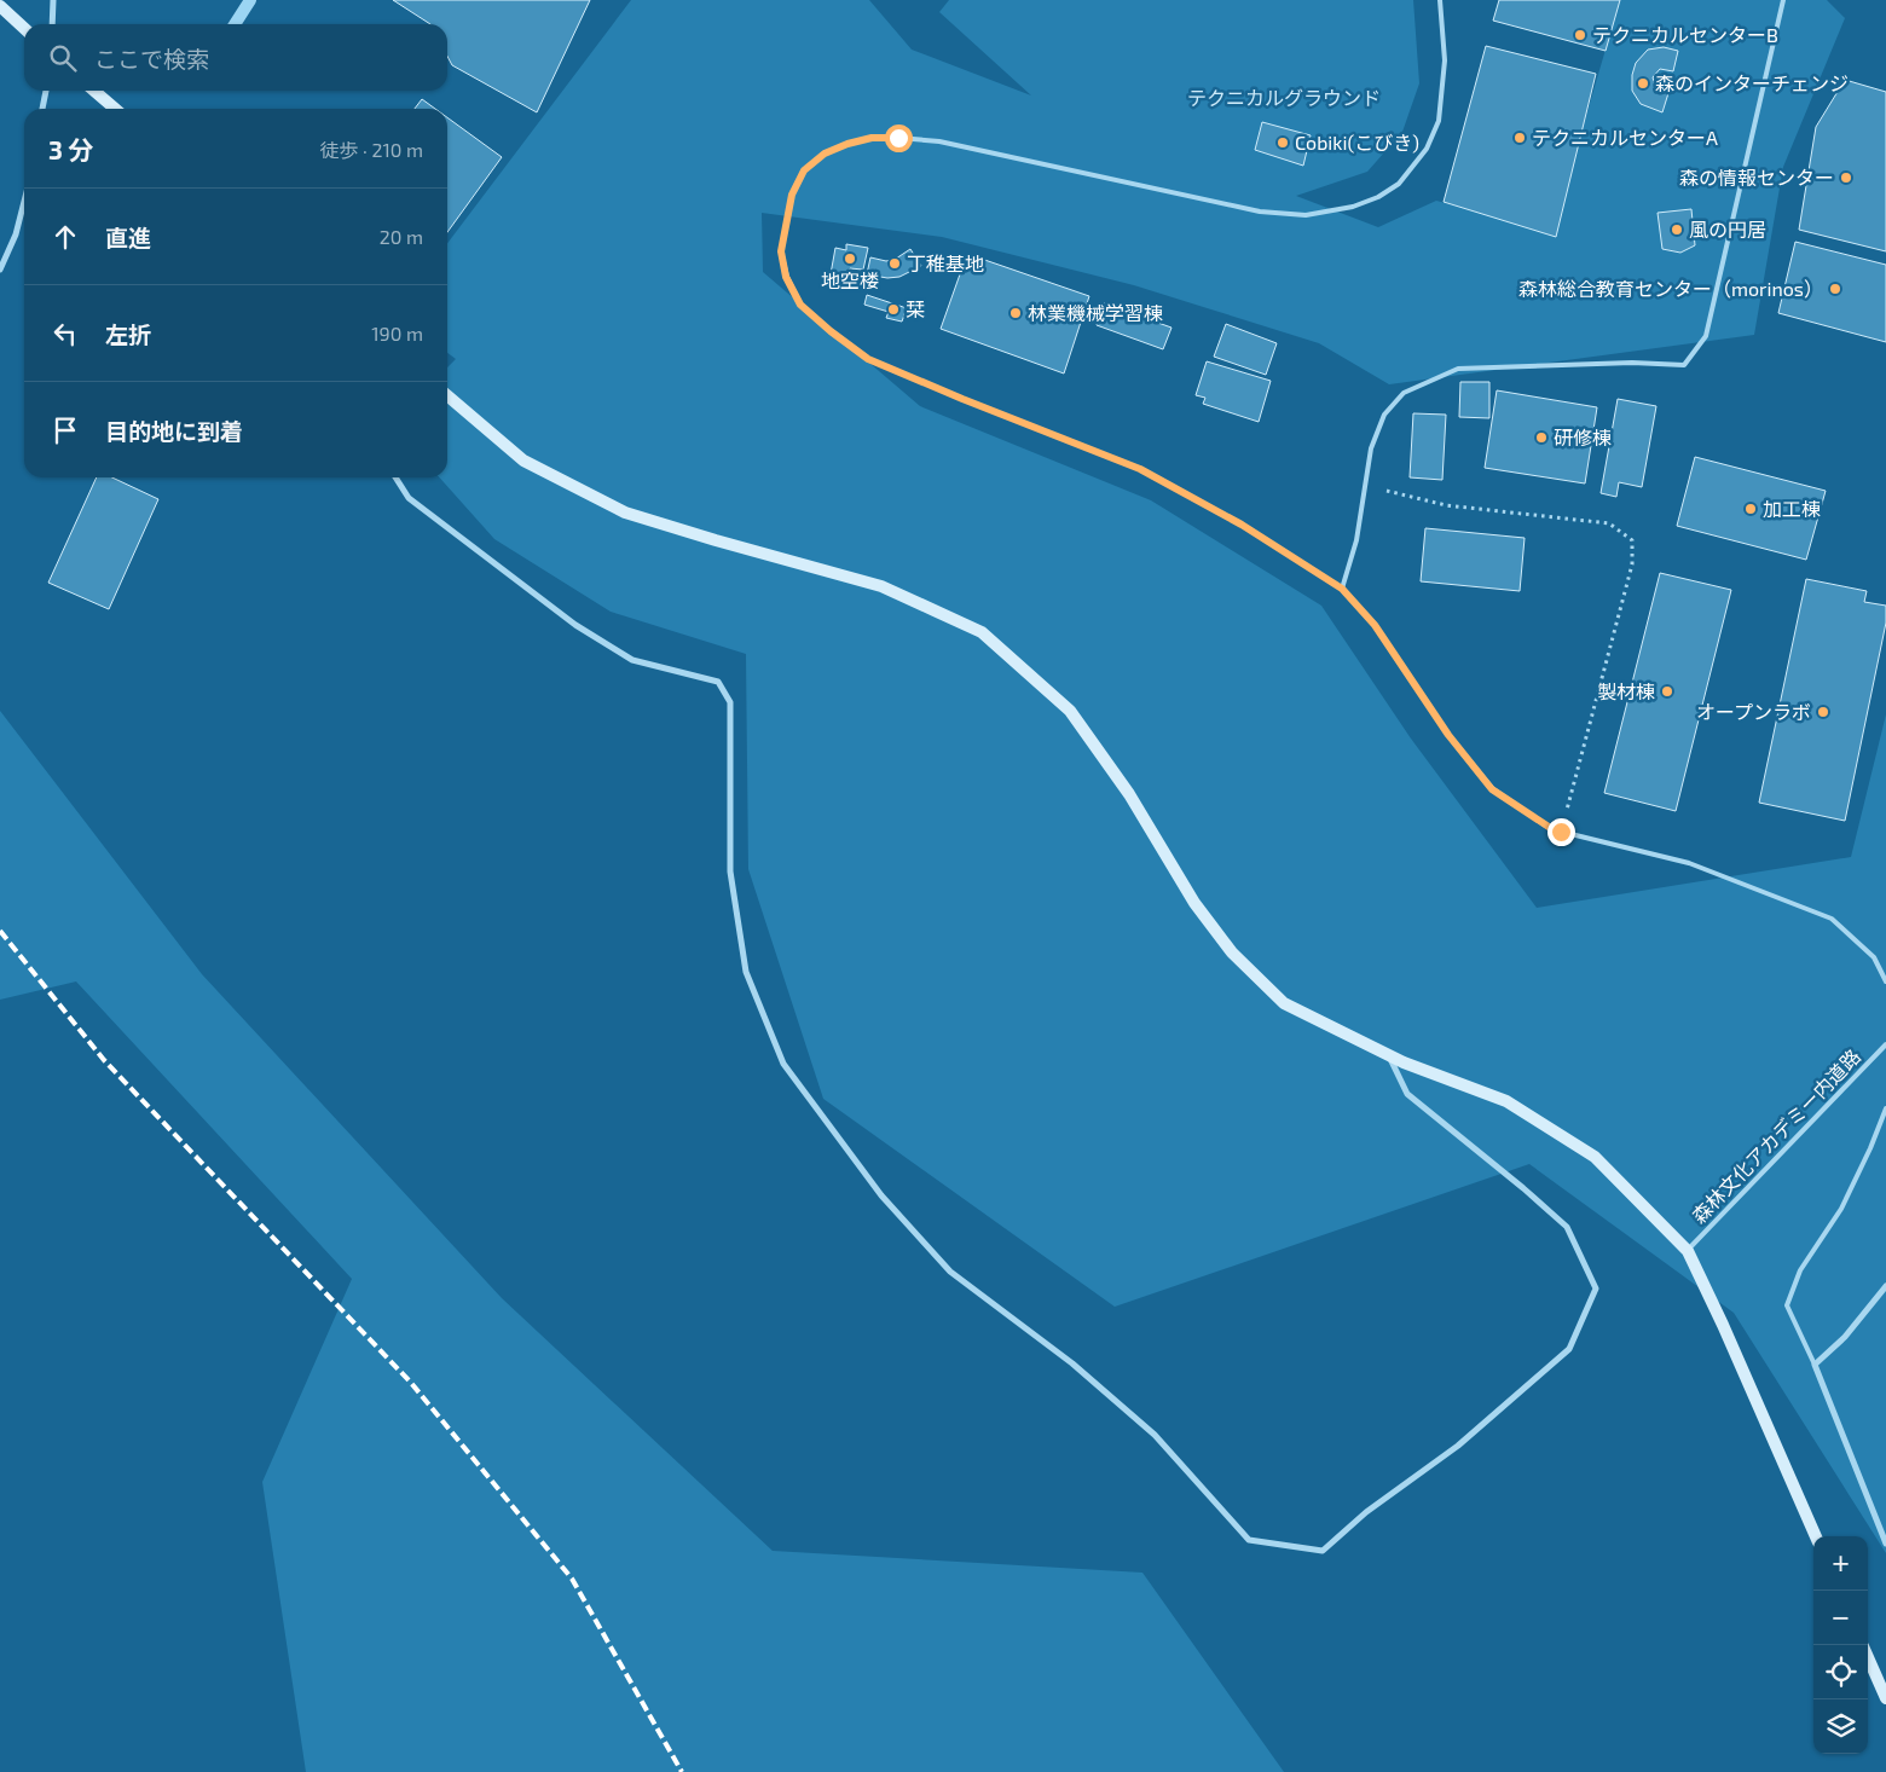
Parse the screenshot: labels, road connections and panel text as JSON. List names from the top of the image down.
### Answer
{
  "streets": {
    "lane": ["森林文化アカデミー内道路"]
  },
  "parks": ["テクニカルグラウンド"],
  "places": [
    "テクニカルセンターB",
    "森のインターチェンジ",
    "テクニカルセンターA",
    "Cobiki(こびき)",
    "森の情報センター",
    "風の円居",
    "地空楼",
    "丁稚基地",
    "森林総合教育センター（morinos）",
    "栞",
    "林業機械学習棟",
    "研修棟",
    "加工棟",
    "製材棟",
    "オープンラボ"
  ],
  "page": {
    "search": "ここで検索",
    "heading": ["3 分", "徒歩 · 210 m"],
    "list": [
      ["直進", "20 m"],
      ["左折", "190 m"],
      "目的地に到着"
    ],
    "map_buttons": ["+", "−"]
  }
}
